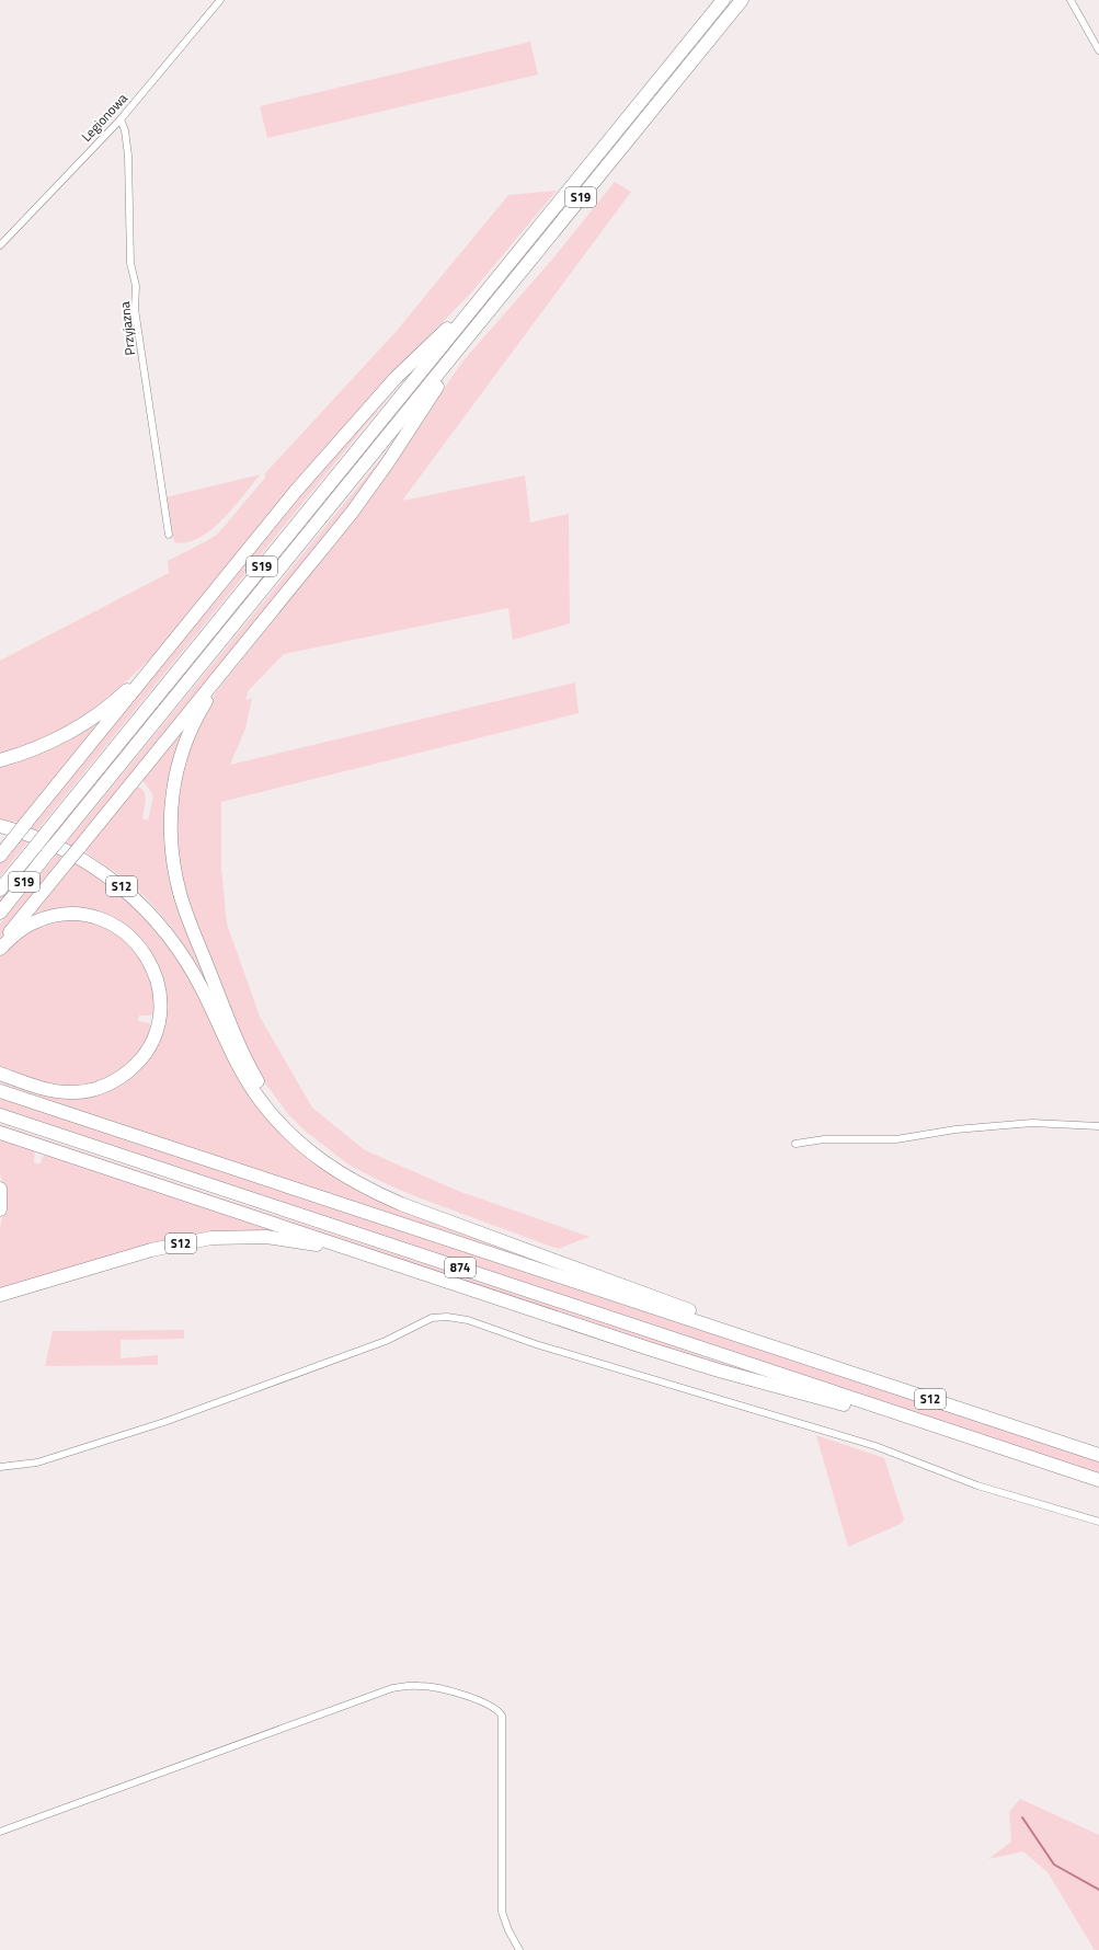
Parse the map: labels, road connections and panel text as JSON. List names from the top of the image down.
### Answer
{
  "streets": {
    "highway": ["S19", "S12", "874"],
    "street": ["Legionowa", "Przyjazna"]
  },
  "crossings": [
    ["Legionowa", "Przyjazna"],
    ["S12", "874"]
  ]
}
